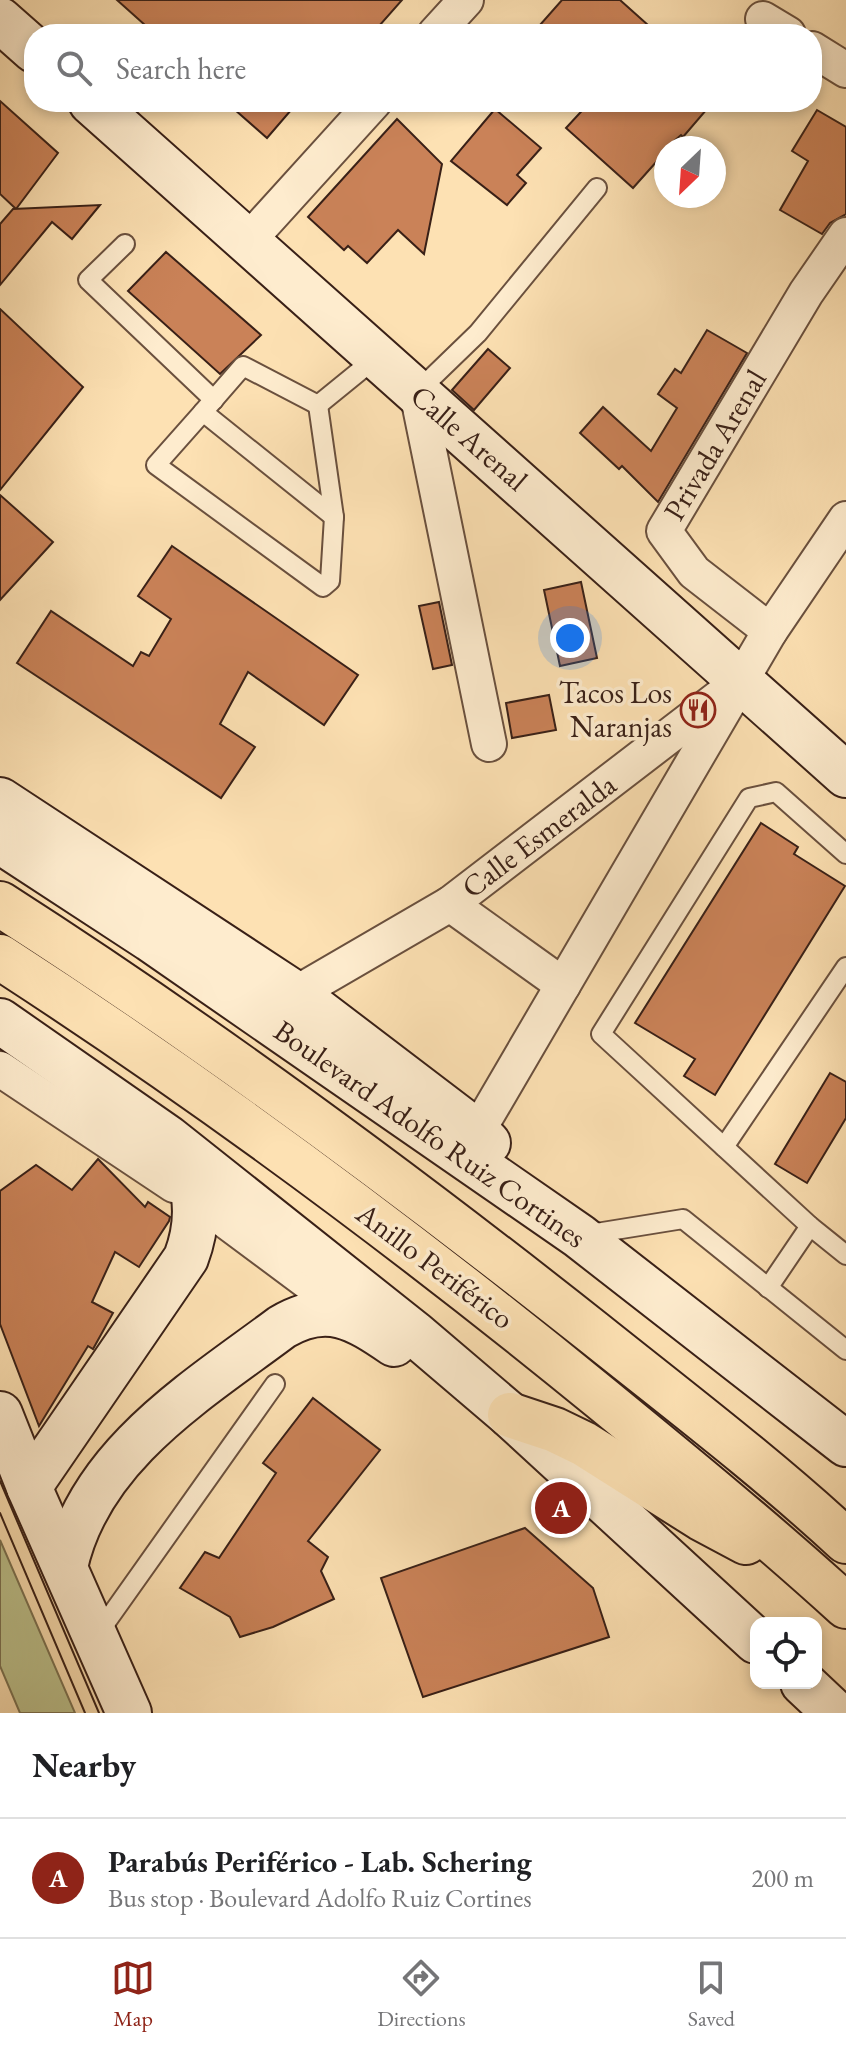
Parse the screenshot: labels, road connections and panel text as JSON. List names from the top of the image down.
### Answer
{
  "streets": {
    "highway": ["Anillo Periférico"],
    "main road": ["Calle Arenal", "Boulevard Adolfo Ruiz Cortines"],
    "street": ["Privada Arenal", "Calle Esmeralda"]
  },
  "crossings": [
    ["Calle Arenal", "Calle Esmeralda"],
    ["Privada Arenal", "Calle Esmeralda"],
    ["Calle Esmeralda", "Boulevard Adolfo Ruiz Cortines"]
  ],
  "places": {
    "restaurant": ["Tacos Los Naranjas"]
  },
  "north": "bottom left",
  "page": {
    "search": "Search here",
    "pins": "A",
    "heading": "Nearby",
    "list": [
      {
        "mark": "A",
        "name": "Parabús Periférico - Lab. Schering",
        "note": "Bus stop · Boulevard Adolfo Ruiz Cortines",
        "value": "200 m"
      }
    ],
    "nav": ["Map", "Directions", "Saved"]
  }
}
